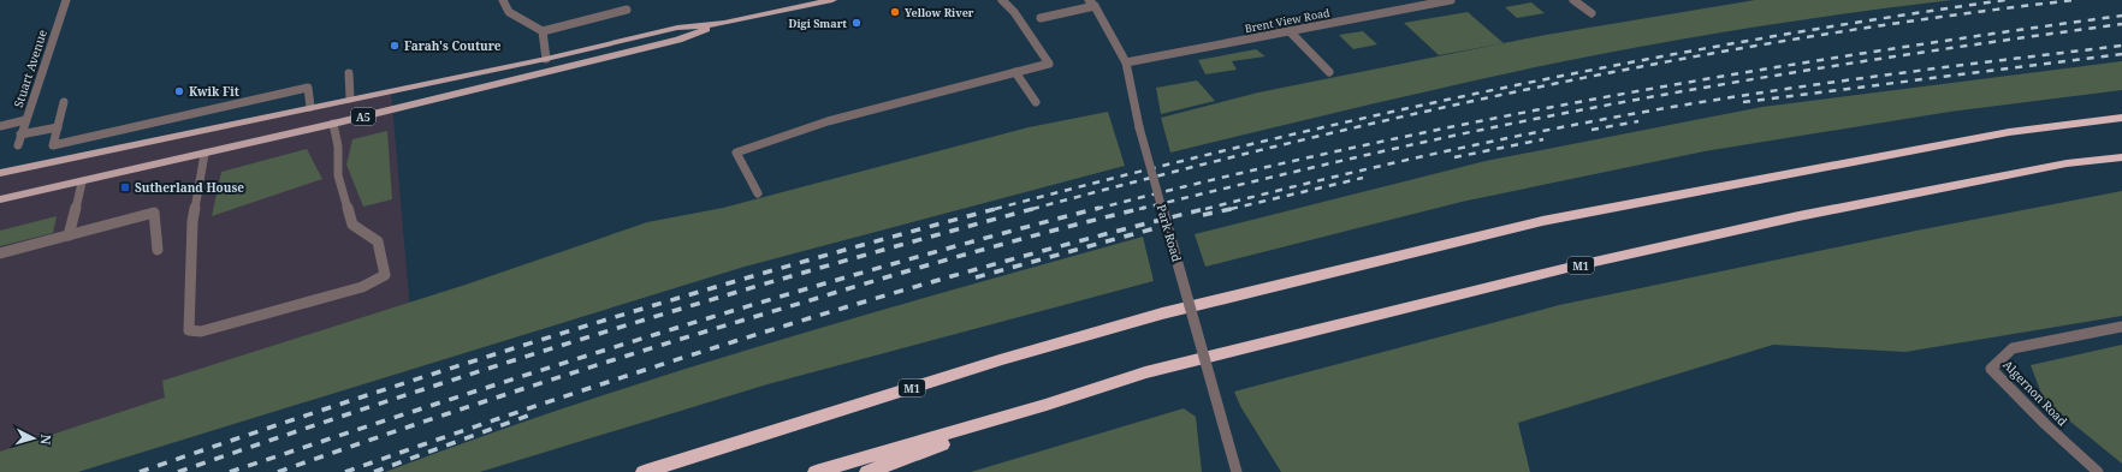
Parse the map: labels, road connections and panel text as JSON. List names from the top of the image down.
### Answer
{
  "streets": {
    "highway": ["M1"],
    "main road": ["A5"],
    "street": [
      "Brent View Road",
      "Stuart Avenue",
      "Park Road",
      "Algernon Road"
    ]
  },
  "crossings": [
    ["Brent View Road", "Park Road"]
  ],
  "places": {
    "other": [
      "Yellow River",
      "Digi Smart",
      "Farah's Couture",
      "Kwik Fit"
    ],
    "transit": ["Sutherland House"]
  },
  "north": "right"
}
